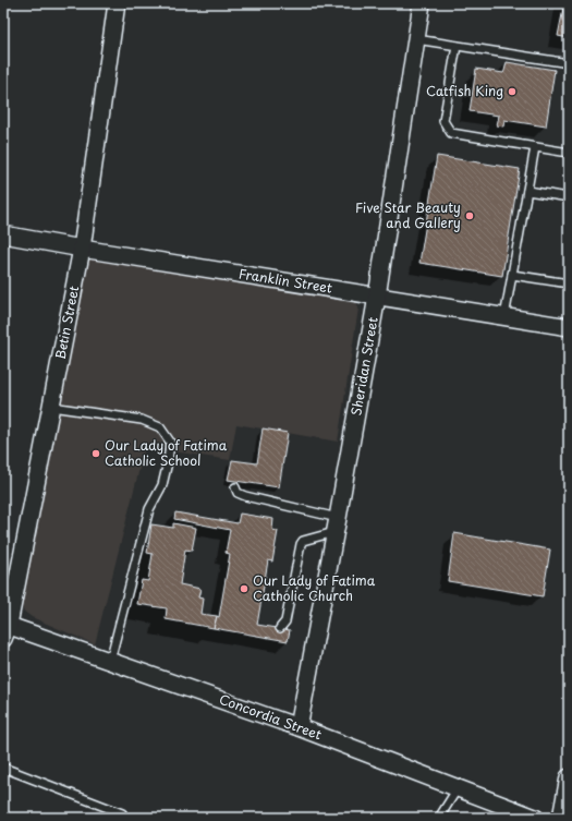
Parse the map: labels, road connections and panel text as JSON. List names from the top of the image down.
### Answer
{
  "streets": {
    "street": [
      "Franklin Street",
      "Betin Street",
      "Sheridan Street",
      "Concordia Street"
    ]
  },
  "crossings": [
    ["Franklin Street", "Betin Street"],
    ["Franklin Street", "Sheridan Street"],
    ["Betin Street", "Concordia Street"],
    ["Sheridan Street", "Concordia Street"]
  ],
  "places": [
    "Catfish King",
    "Five Star Beauty and Gallery",
    "Our Lady of Fatima Catholic School",
    "Our Lady of Fatima Catholic Church"
  ]
}
